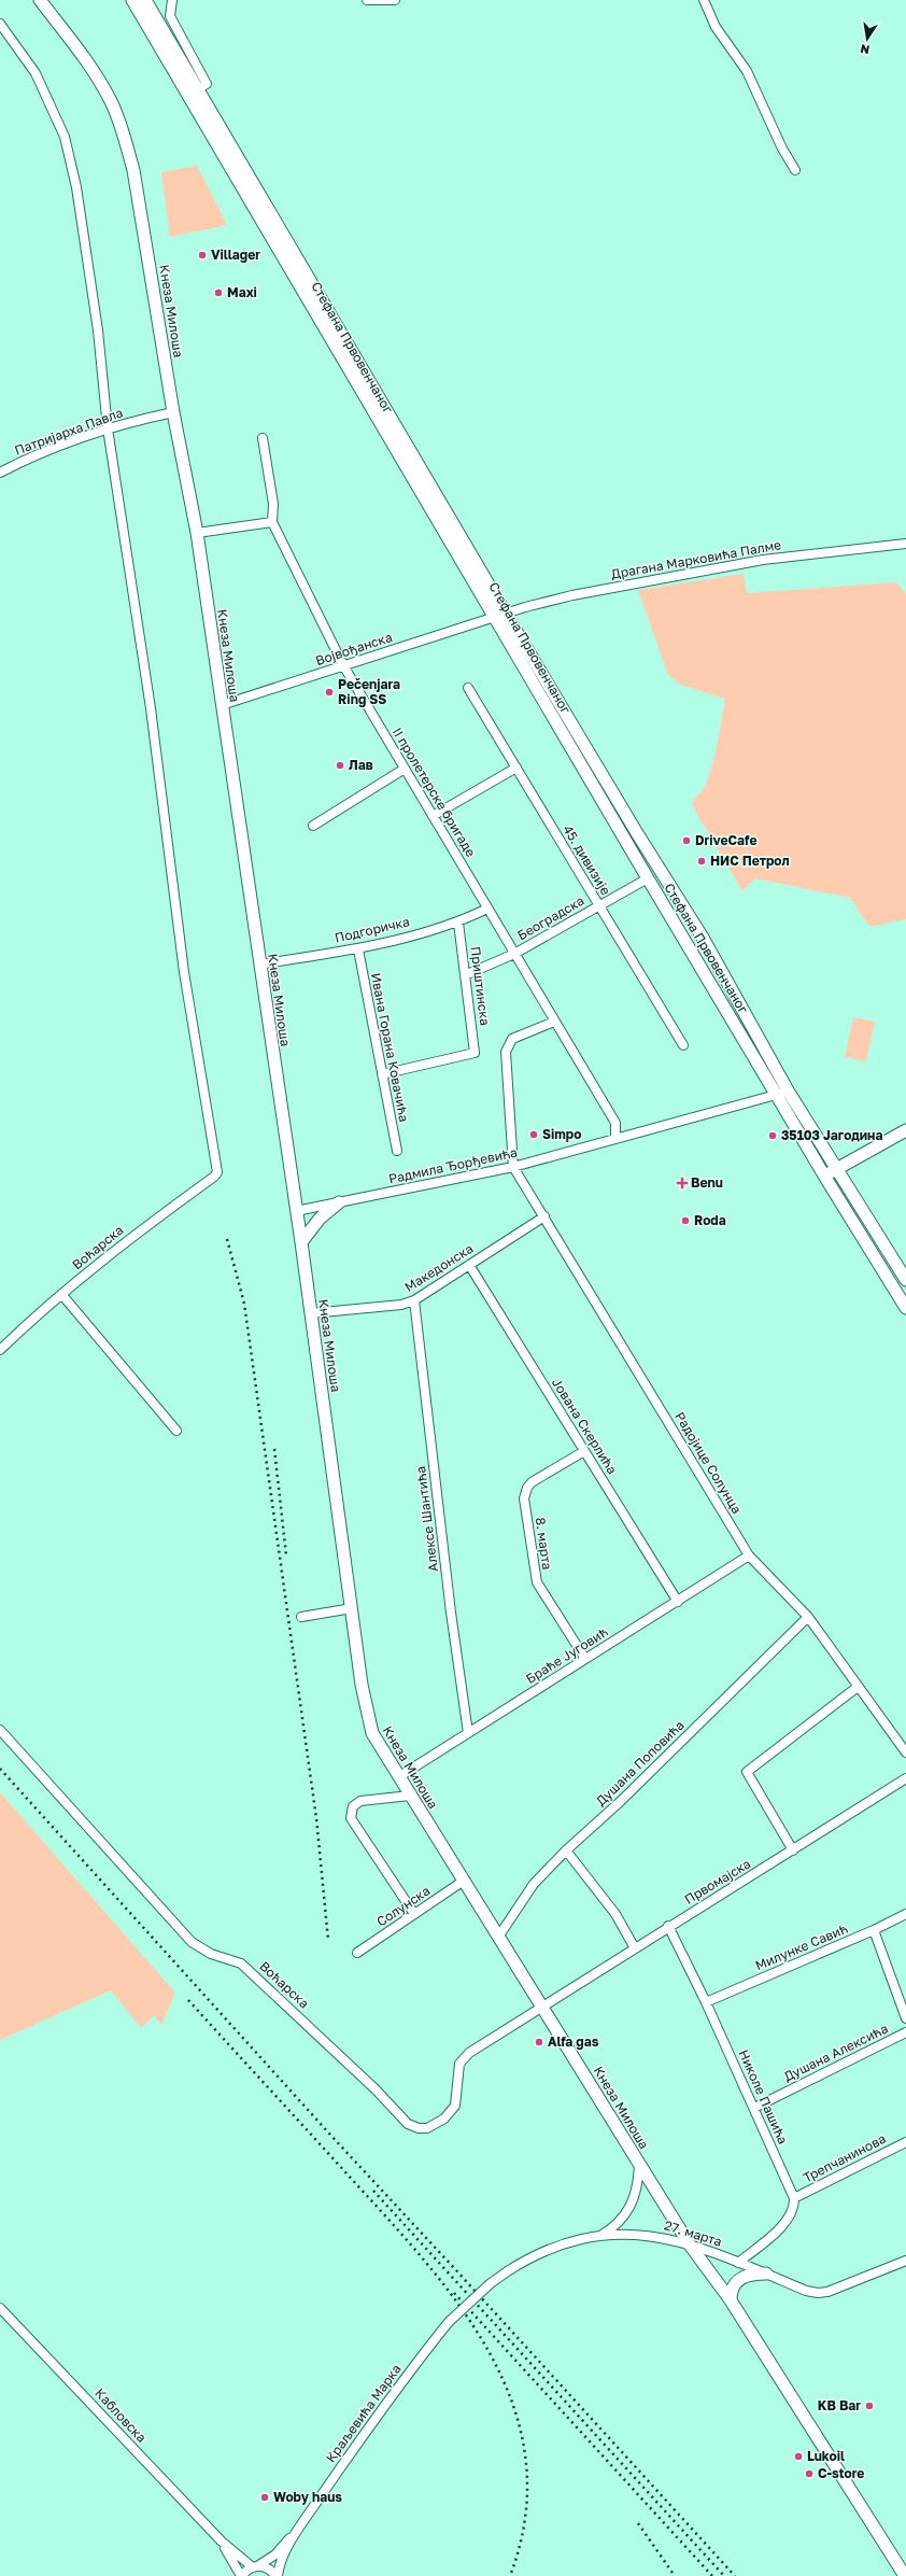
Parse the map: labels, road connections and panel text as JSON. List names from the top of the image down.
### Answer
{
  "streets": {
    "street": [
      "Кнеза Милоша",
      "Стефана Првовенчаног",
      "Патријарха Павла",
      "Драгана Марковића Палме",
      "Војвођанска",
      "II пролетерске бригаде",
      "45. дивизије",
      "Београдска",
      "Подгоричка",
      "Приштинска",
      "Ивана Горана Ковачића",
      "Радмила Ђорђевића",
      "Воћарска",
      "Македонска",
      "Јована Скерлића",
      "Радојице Солунца",
      "Алексе Шантића",
      "8. марта",
      "Браће Југовић",
      "Душана Поповића",
      "Првомајска",
      "Солунска",
      "Милунке Савић",
      "Душана Алексића",
      "Николе Пашића",
      "Трепчанинова",
      "27. марта",
      "Краљевића Марка",
      "Кабловска"
    ]
  },
  "crossings": [
    ["Кнеза Милоша", "Патријарха Павла"],
    ["Кнеза Милоша", "Војвођанска"],
    ["Кнеза Милоша", "Подгоричка"],
    ["Кнеза Милоша", "Радмила Ђорђевића"],
    ["Кнеза Милоша", "Воћарска"],
    ["Кнеза Милоша", "Македонска"],
    ["Кнеза Милоша", "Браће Југовић"],
    ["Кнеза Милоша", "Душана Поповића"],
    ["Кнеза Милоша", "Првомајска"],
    ["Кнеза Милоша", "Солунска"],
    ["Кнеза Милоша", "27. марта"],
    ["Стефана Првовенчаног", "Драгана Марковића Палме"],
    ["Стефана Првовенчаног", "Војвођанска"],
    ["Стефана Првовенчаног", "Београдска"],
    ["Стефана Првовенчаног", "Радмила Ђорђевића"],
    ["Патријарха Павла", "Воћарска"],
    ["Драгана Марковића Палме", "Војвођанска"],
    ["Војвођанска", "II пролетерске бригаде"],
    ["II пролетерске бригаде", "Београдска"],
    ["II пролетерске бригаде", "Подгоричка"],
    ["II пролетерске бригаде", "Радмила Ђорђевића"],
    ["45. дивизије", "Београдска"],
    ["Београдска", "Приштинска"],
    ["Подгоричка", "Приштинска"],
    ["Подгоричка", "Ивана Горана Ковачића"],
    ["Приштинска", "Ивана Горана Ковачића"],
    ["Радмила Ђорђевића", "Радојице Солунца"],
    ["Воћарска", "Првомајска"],
    ["Македонска", "Јована Скерлића"],
    ["Македонска", "Радојице Солунца"],
    ["Македонска", "Алексе Шантића"],
    ["Јована Скерлића", "8. марта"],
    ["Јована Скерлића", "Браће Југовић"],
    ["Радојице Солунца", "Браће Југовић"],
    ["Радојице Солунца", "Душана Поповића"],
    ["Алексе Шантића", "Браће Југовић"],
    ["8. марта", "Браће Југовић"],
    ["Првомајска", "Николе Пашића"],
    ["Милунке Савић", "Николе Пашића"],
    ["Душана Алексића", "Николе Пашића"],
    ["Николе Пашића", "Трепчанинова"],
    ["27. марта", "Краљевића Марка"],
    ["Краљевића Марка", "Кабловска"]
  ],
  "places": {
    "other": [
      "Villager",
      "Maxi",
      "Pečenjara Ring SS",
      "Лав",
      "DriveCafe",
      "НИС Петрол",
      "Simpo",
      "35103 Јагодина",
      "Roda",
      "Alfa gas",
      "KB Bar",
      "Lukoil",
      "C-store",
      "Woby haus"
    ],
    "health": ["Benu"]
  },
  "north": "bottom"
}
